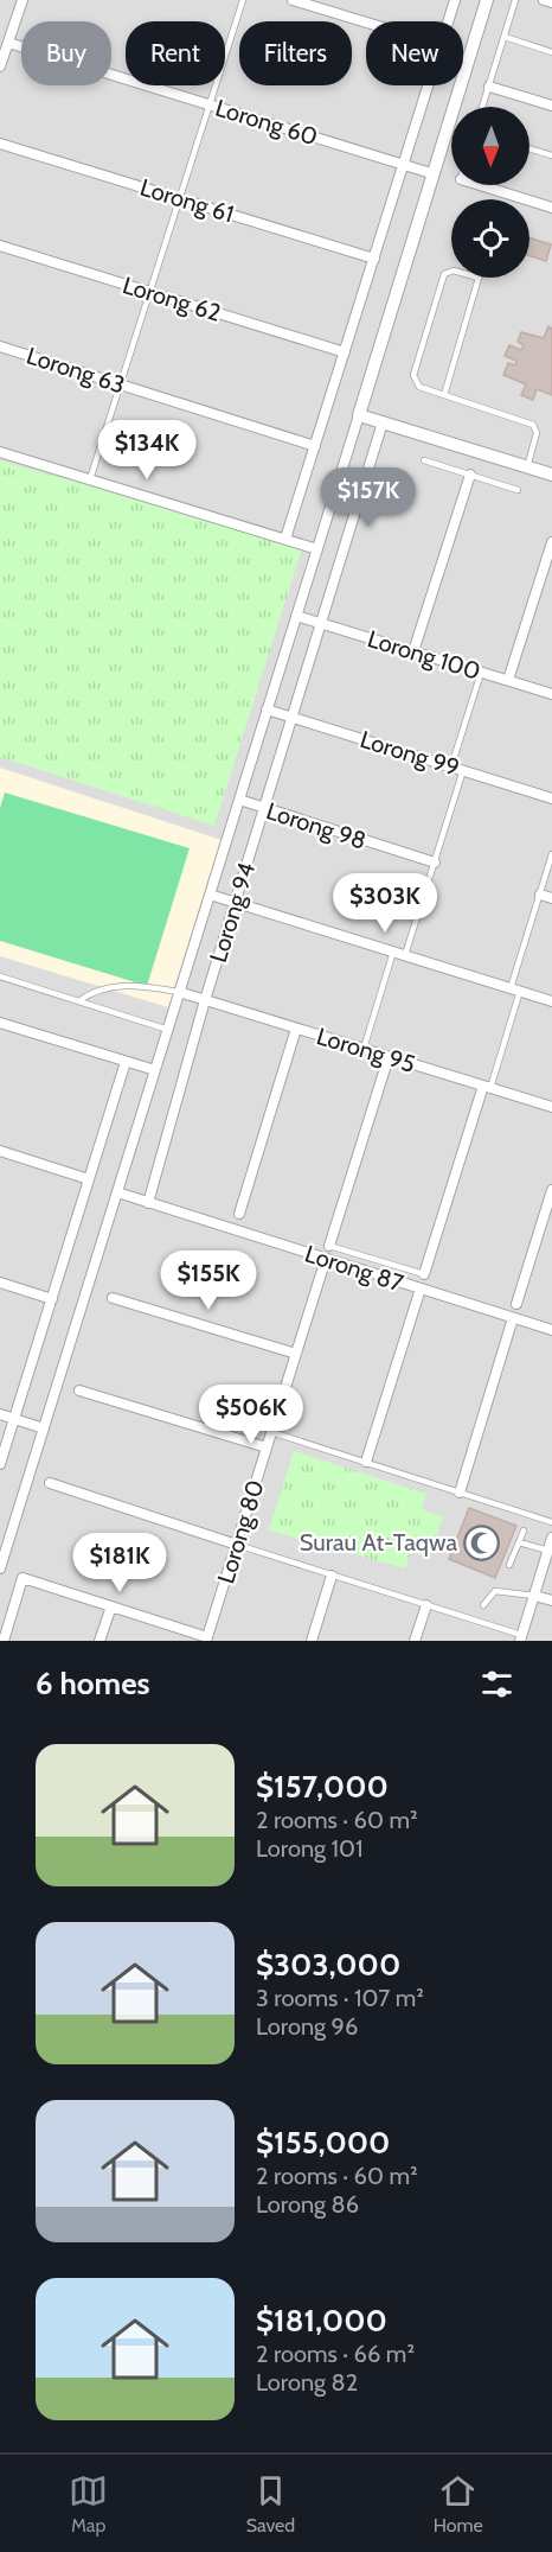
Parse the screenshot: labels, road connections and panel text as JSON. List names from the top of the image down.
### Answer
{
  "streets": {
    "street": [
      "Lorong 60",
      "Lorong 61",
      "Lorong 62",
      "Lorong 63",
      "Lorong 100",
      "Lorong 99",
      "Lorong 98",
      "Lorong 94",
      "Lorong 95",
      "Lorong 87",
      "Lorong 80"
    ]
  },
  "crossings": [
    ["Lorong 100", "Lorong 94"],
    ["Lorong 99", "Lorong 94"],
    ["Lorong 98", "Lorong 94"],
    ["Lorong 94", "Lorong 95"],
    ["Lorong 94", "Lorong 87"],
    ["Lorong 87", "Lorong 80"]
  ],
  "places": {
    "mosque": ["Surau At-Taqwa"]
  },
  "north": "bottom",
  "page": {
    "chip": [
      "Buy",
      "Rent",
      "Filters",
      "New"
    ],
    "price": [
      "$134K",
      "$157K",
      "$303K",
      "$155K",
      "$506K",
      "$181K"
    ],
    "heading": "6 homes",
    "list": [
      {
        "name": "$157,000",
        "note": "2 rooms · 60 m² · Lorong 101"
      },
      {
        "name": "$303,000",
        "note": "3 rooms · 107 m² · Lorong 96"
      },
      {
        "name": "$155,000",
        "note": "2 rooms · 60 m² · Lorong 86"
      },
      {
        "name": "$181,000",
        "note": "2 rooms · 66 m² · Lorong 82"
      }
    ],
    "tabs": ["Map", "Saved", "Home"]
  }
}
